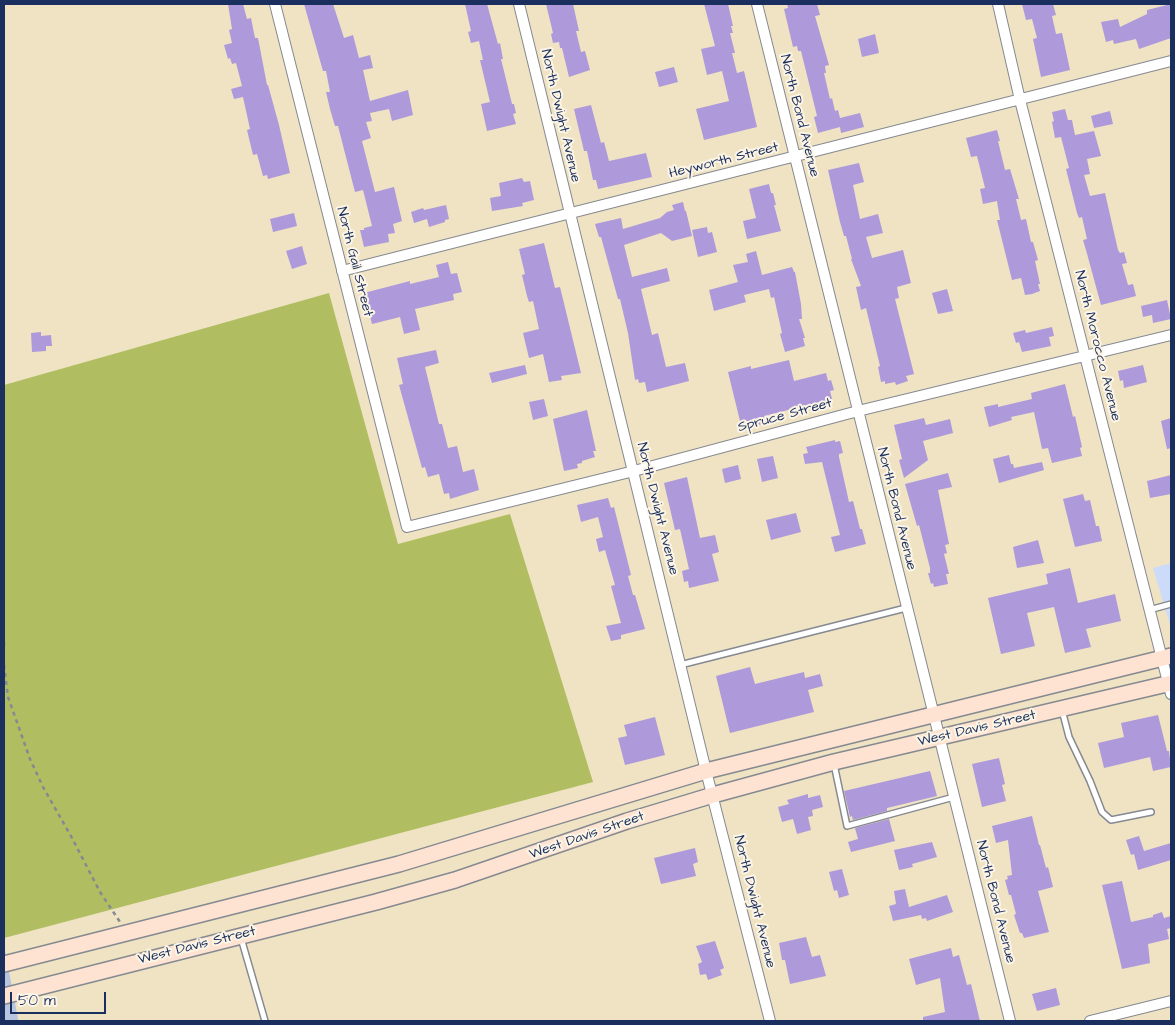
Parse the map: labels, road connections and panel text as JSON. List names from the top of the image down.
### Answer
{
  "streets": {
    "main road": ["West Davis Street"],
    "street": [
      "North Dwight Avenue",
      "North Bond Avenue",
      "Heyworth Street",
      "North Gail Street",
      "North Morocco Avenue",
      "Spruce Street"
    ]
  },
  "crossings": [
    ["North Dwight Avenue", "Heyworth Street"],
    ["North Dwight Avenue", "Spruce Street"],
    ["North Dwight Avenue", "West Davis Street"],
    ["North Bond Avenue", "Heyworth Street"],
    ["North Bond Avenue", "Spruce Street"],
    ["North Bond Avenue", "West Davis Street"],
    ["Heyworth Street", "North Gail Street"],
    ["Heyworth Street", "North Morocco Avenue"],
    ["North Gail Street", "Spruce Street"],
    ["North Morocco Avenue", "Spruce Street"],
    ["North Morocco Avenue", "West Davis Street"]
  ],
  "scale_bar": "50 m"
}
